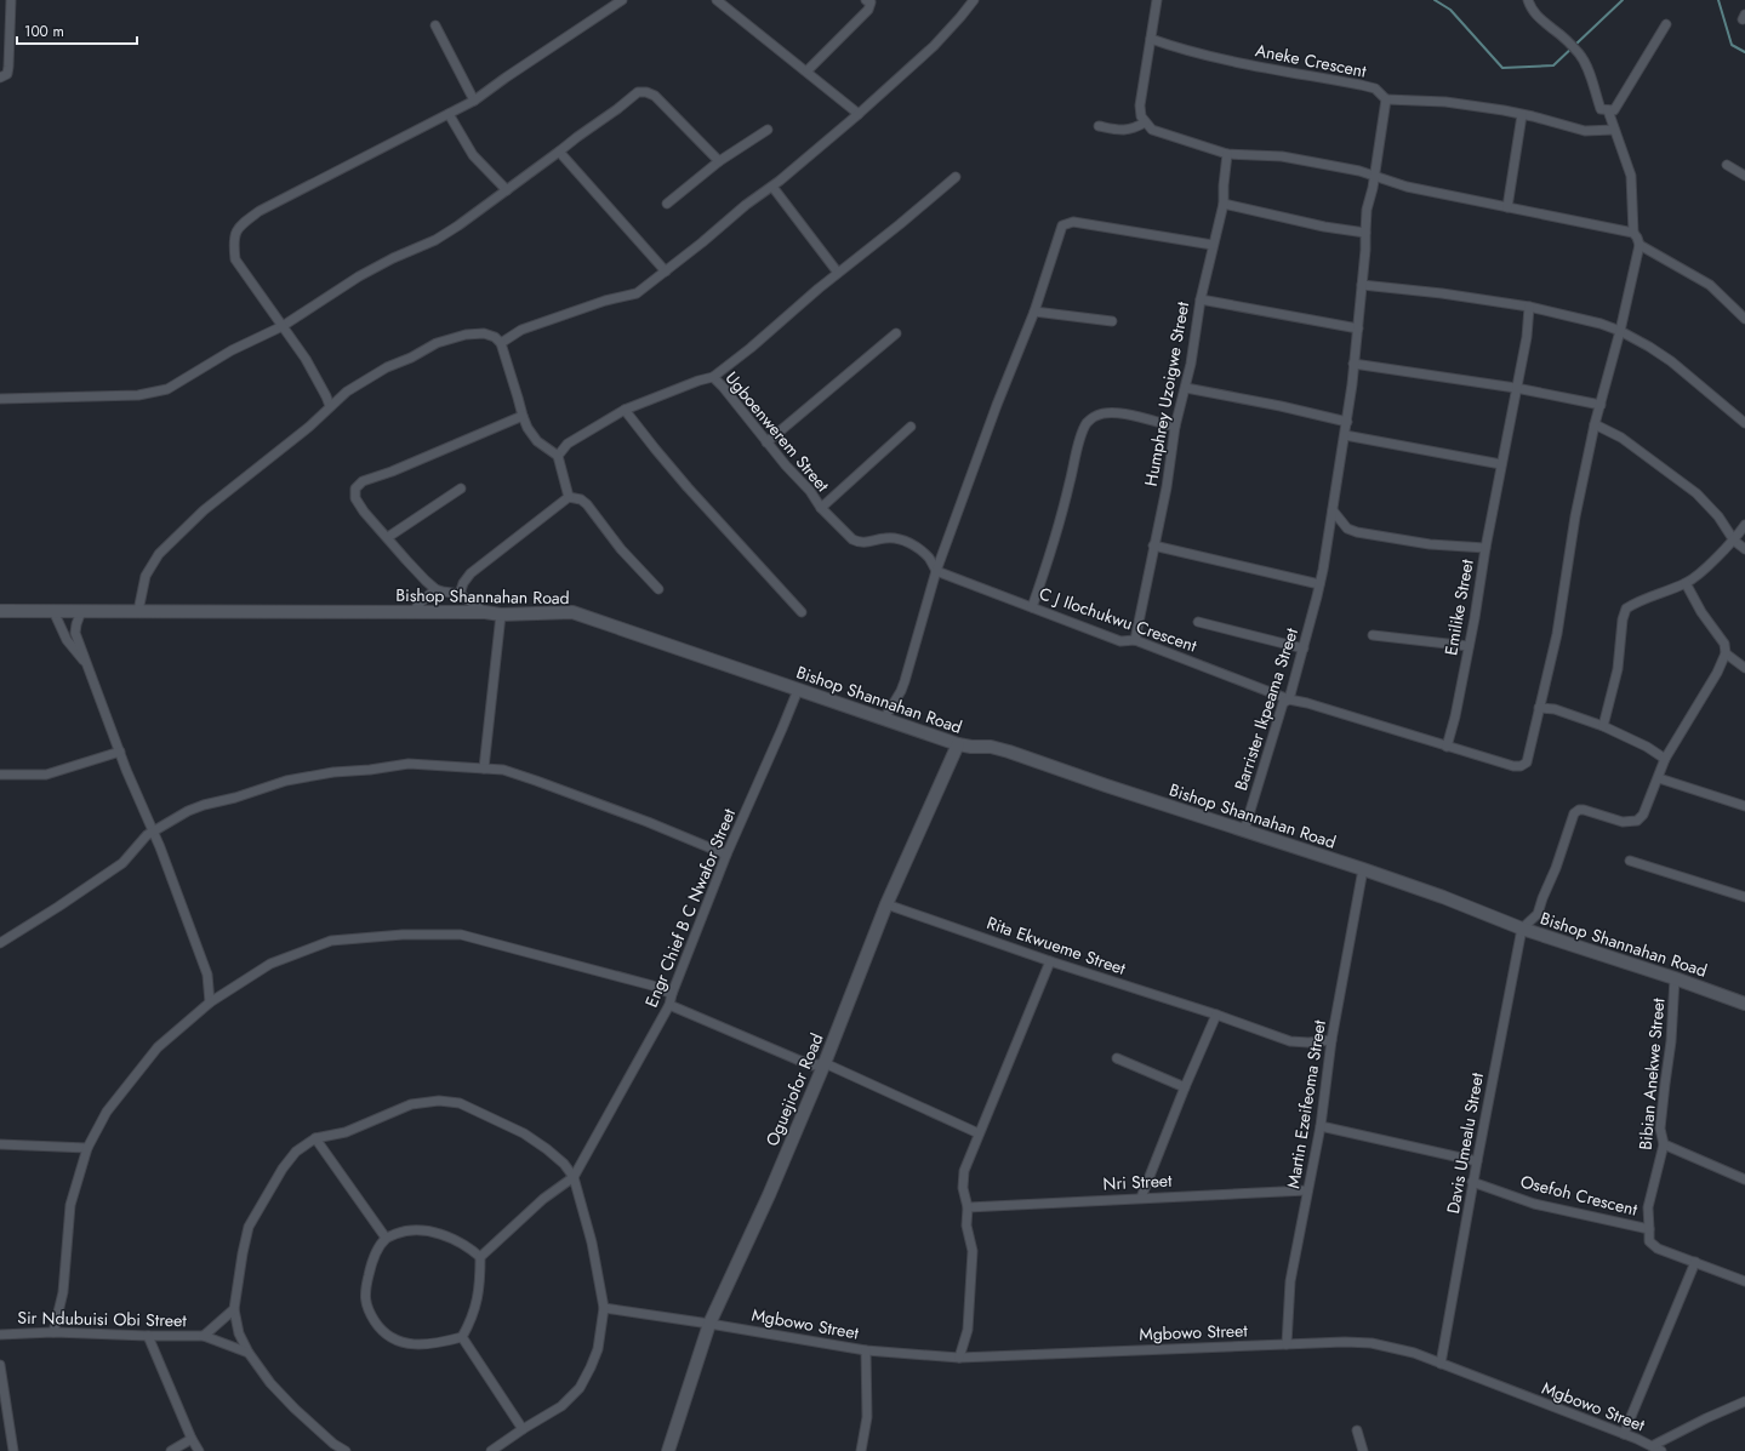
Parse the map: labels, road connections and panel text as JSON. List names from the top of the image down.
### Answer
{
  "streets": {
    "main road": ["Bishop Shannahan Road", "Oguejiofor Road"],
    "street": [
      "Aneke Crescent",
      "Humphrey Uzoigwe Street",
      "Ugboenwerem Street",
      "Emilike Street",
      "C J Ilochukwu Crescent",
      "Barrister Ikpeama Street",
      "Engr Chief B C Nwafor Street",
      "Rita Ekwueme Street",
      "Bibian Anekwe Street",
      "Martin Ezeifeoma Street",
      "Davis Umealu Street",
      "Nri Street",
      "Osefoh Crescent",
      "Sir Ndubuisi Obi Street",
      "Mgbowo Street"
    ]
  },
  "crossings": [
    ["Humphrey Uzoigwe Street", "C J Ilochukwu Crescent"],
    ["Ugboenwerem Street", "C J Ilochukwu Crescent"],
    ["Bishop Shannahan Road", "Barrister Ikpeama Street"],
    ["Bishop Shannahan Road", "Engr Chief B C Nwafor Street"],
    ["Bishop Shannahan Road", "Bibian Anekwe Street"],
    ["Bishop Shannahan Road", "Oguejiofor Road"],
    ["Bishop Shannahan Road", "Martin Ezeifeoma Street"],
    ["Bishop Shannahan Road", "Davis Umealu Street"],
    ["Emilike Street", "C J Ilochukwu Crescent"],
    ["Emilike Street", "Barrister Ikpeama Street"],
    ["C J Ilochukwu Crescent", "Barrister Ikpeama Street"],
    ["Rita Ekwueme Street", "Oguejiofor Road"],
    ["Rita Ekwueme Street", "Martin Ezeifeoma Street"],
    ["Bibian Anekwe Street", "Osefoh Crescent"],
    ["Oguejiofor Road", "Mgbowo Street"],
    ["Martin Ezeifeoma Street", "Nri Street"],
    ["Martin Ezeifeoma Street", "Mgbowo Street"],
    ["Davis Umealu Street", "Osefoh Crescent"],
    ["Davis Umealu Street", "Mgbowo Street"]
  ],
  "scale_bar": "100 m"
}
